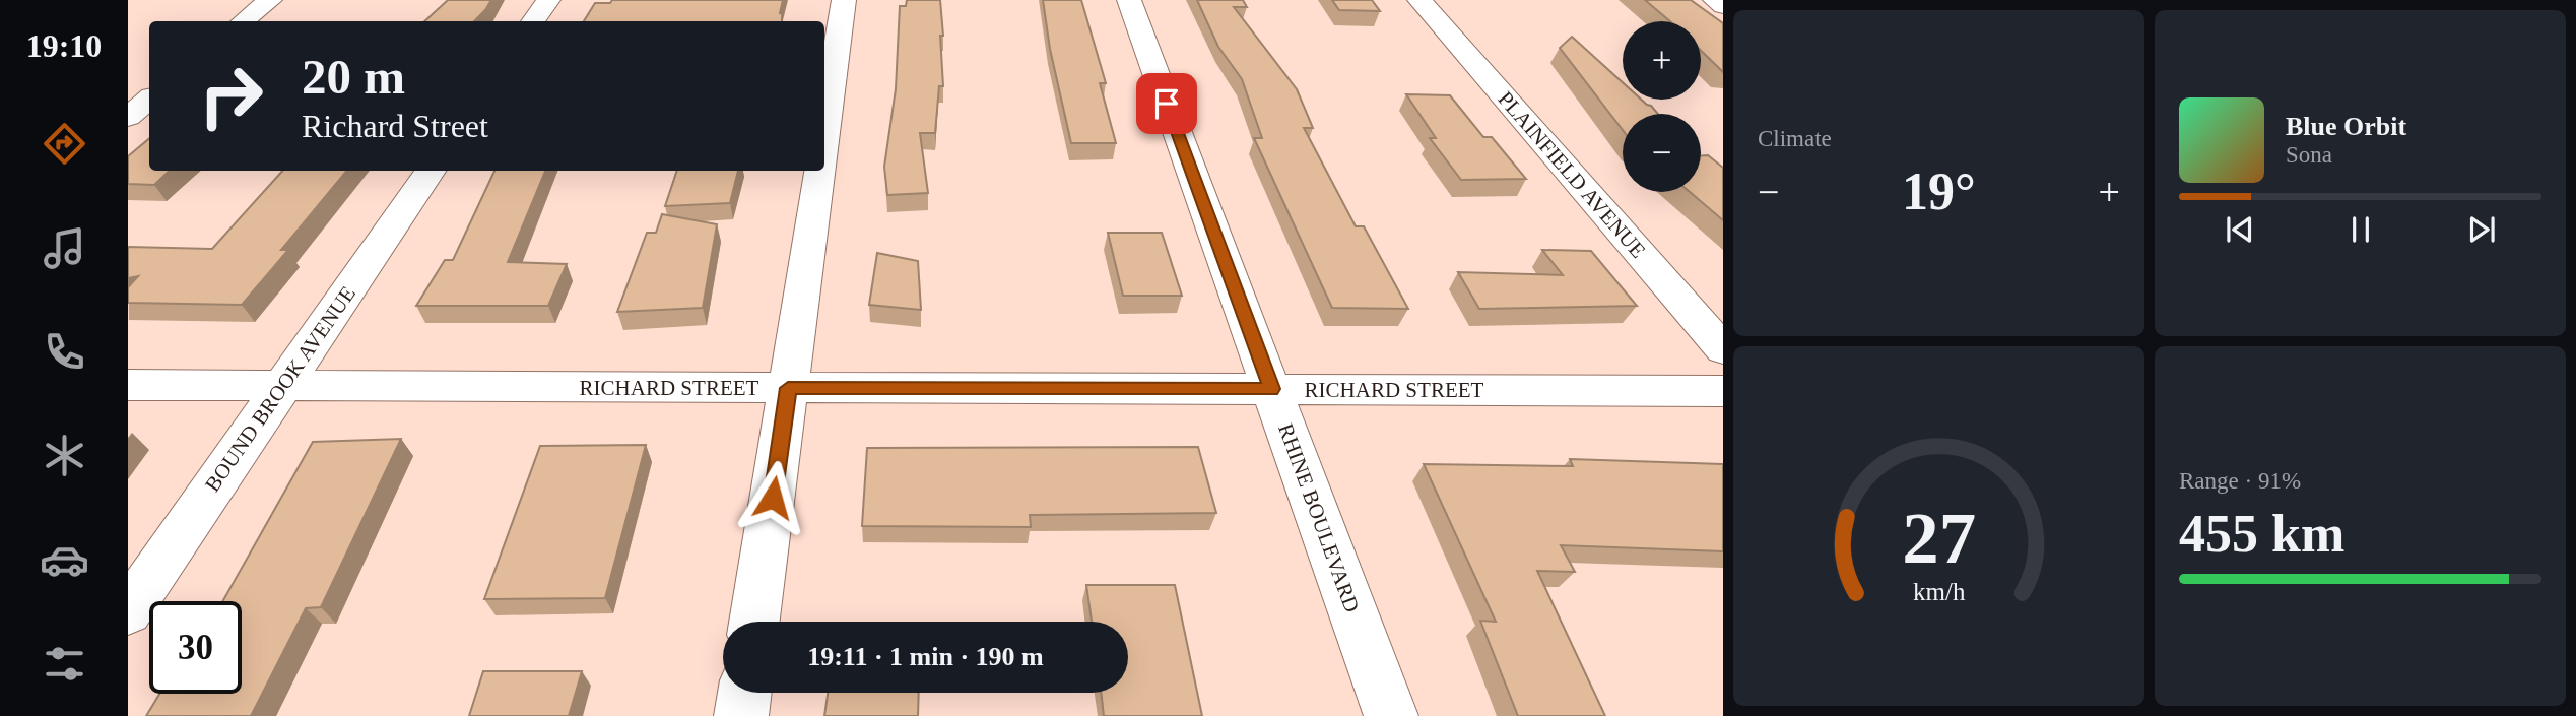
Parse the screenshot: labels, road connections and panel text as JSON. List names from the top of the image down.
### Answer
{
  "streets": {
    "street": [
      "PLAINFIELD AVENUE",
      "RICHARD STREET",
      "BOUND BROOK AVENUE",
      "RHINE BOULEVARD"
    ]
  },
  "crossings": [
    ["RICHARD STREET", "BOUND BROOK AVENUE"],
    ["RICHARD STREET", "RHINE BOULEVARD"]
  ],
  "page": {
    "tabs": "19:10",
    "tile": [
      "Climate",
      ["Range · 91%", "455 km"]
    ],
    "map_buttons": ["+", "−"],
    "turn": ["20 m", "Richard Street"],
    "song": ["Blue Orbit", "Sona"],
    "heat": ["−", "19°", "+"],
    "limit": "30",
    "trip": "19:11 · 1 min · 190 m",
    "gauge": ["27", "km/h"]
  }
}
